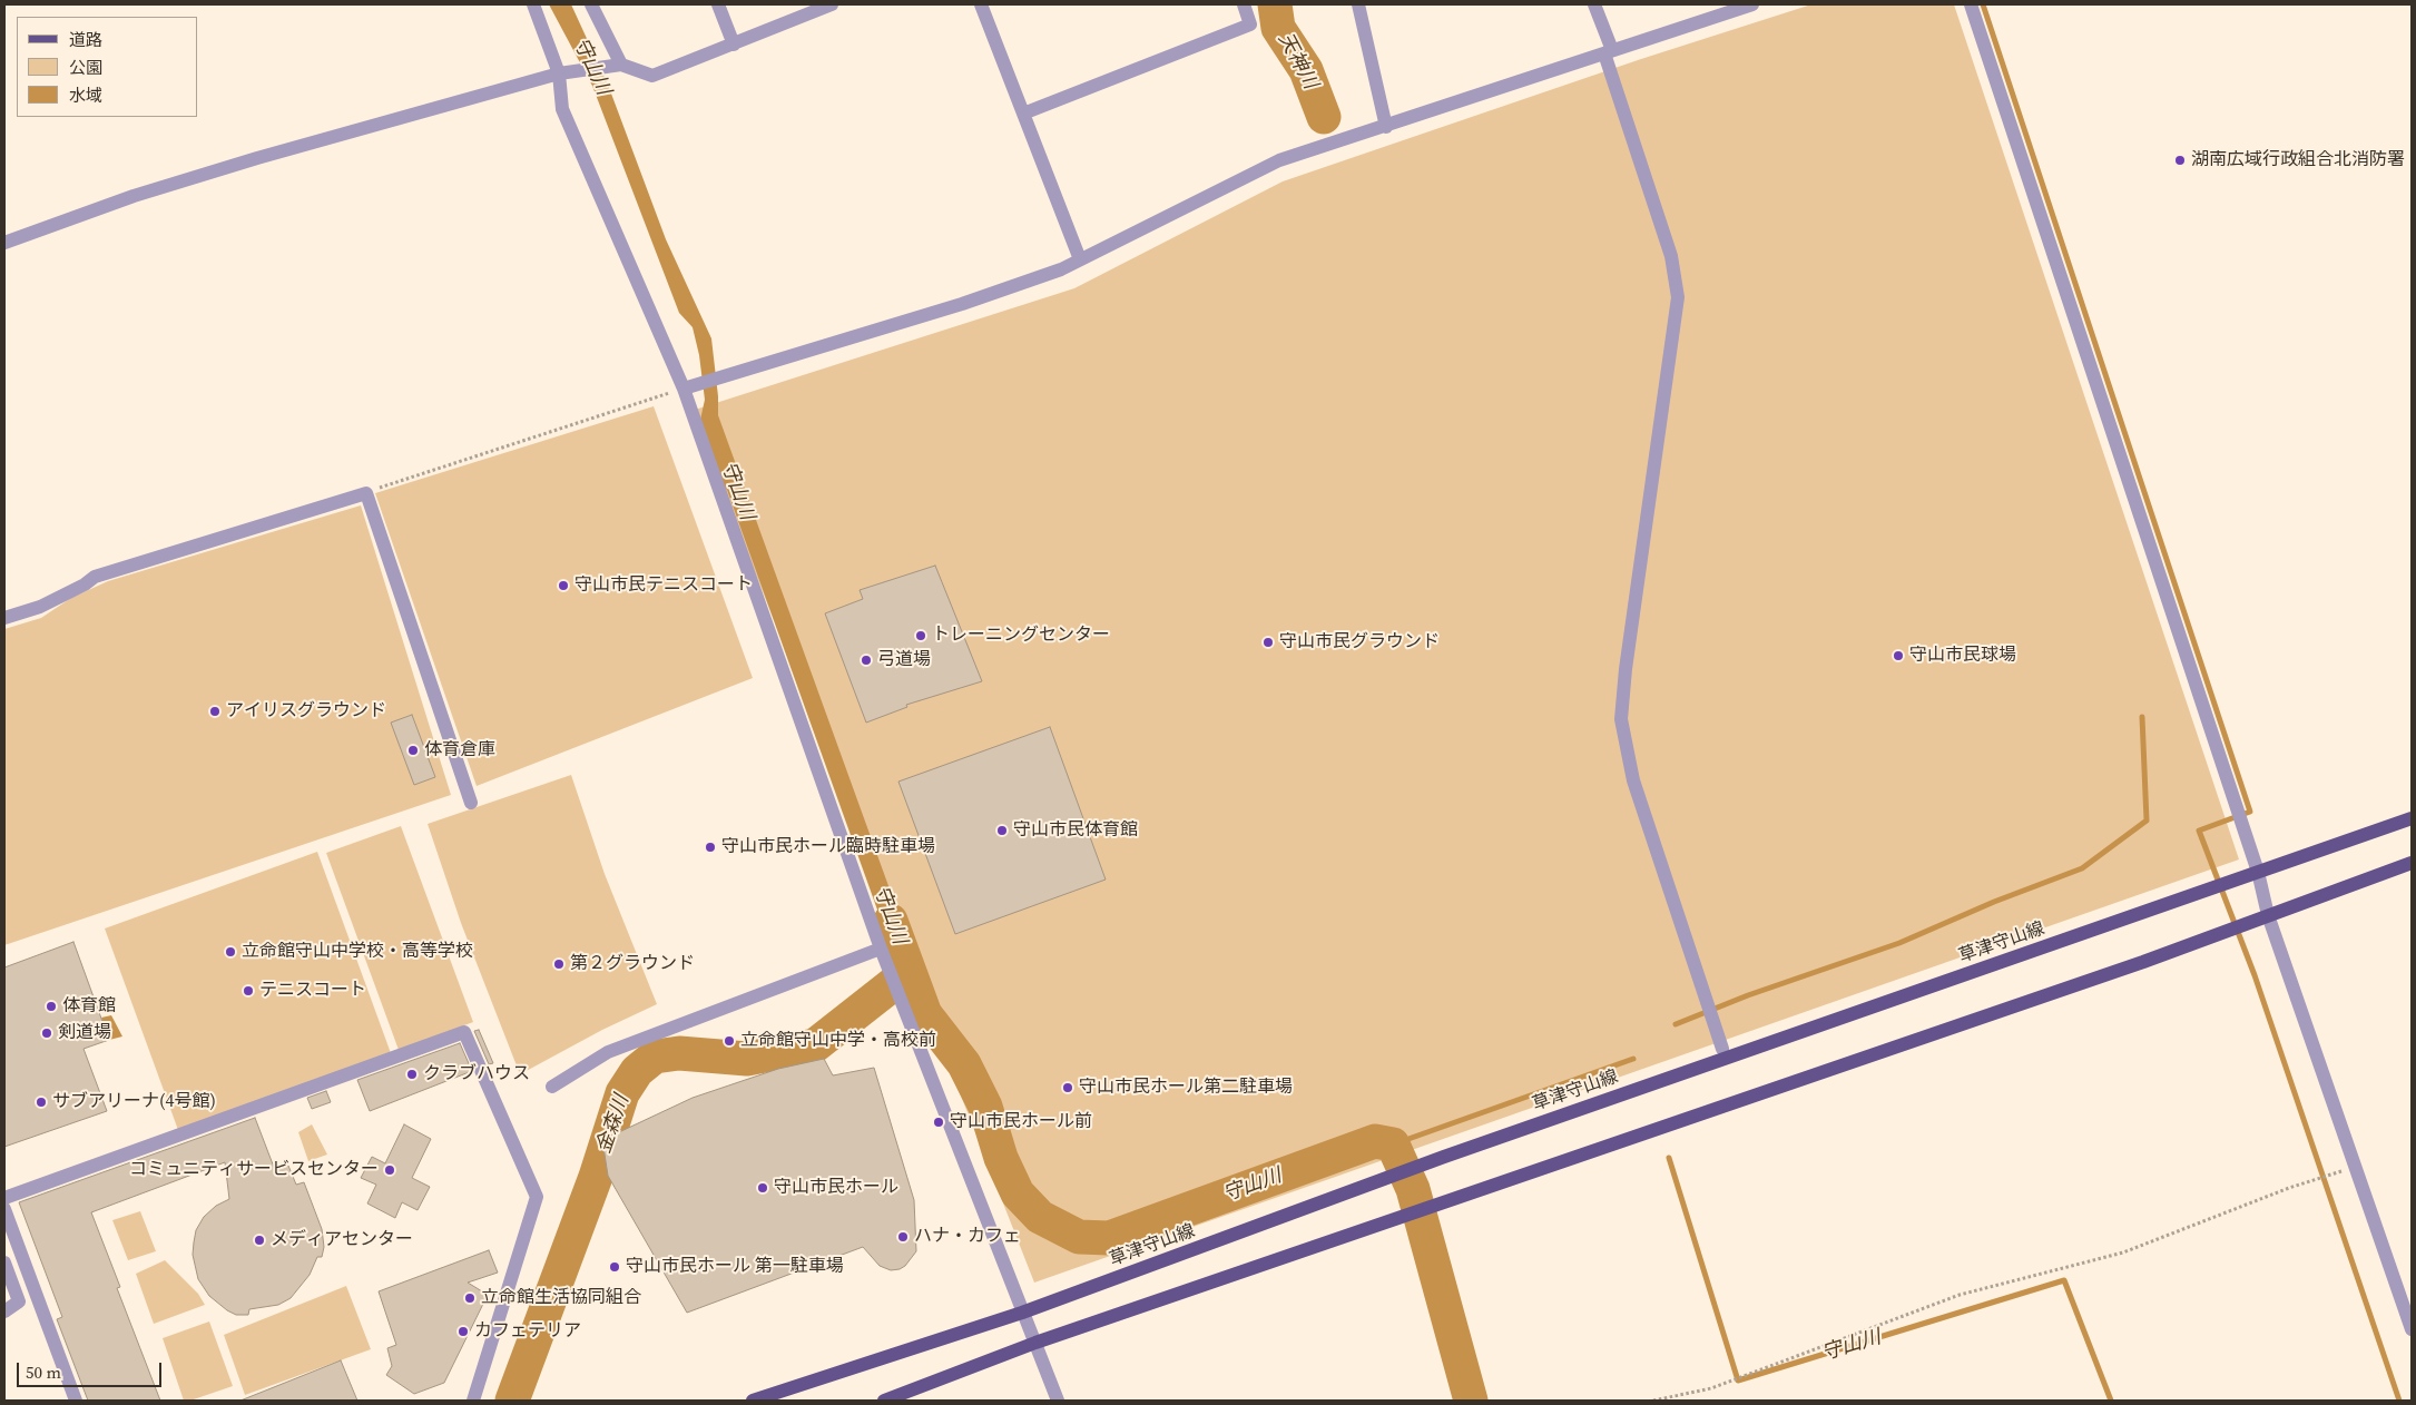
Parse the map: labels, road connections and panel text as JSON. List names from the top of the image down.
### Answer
{
  "streets": {
    "main road": ["草津守山線"]
  },
  "water": ["天神川", "守山川", "金森川"],
  "places": [
    "湖南広域行政組合北消防署",
    "守山市民テニスコート",
    "トレーニングセンター",
    "守山市民グラウンド",
    "守山市民球場",
    "弓道場",
    "アイリスグラウンド",
    "体育倉庫",
    "守山市民体育館",
    "守山市民ホール臨時駐車場",
    "立命館守山中学校・高等学校",
    "第２グラウンド",
    "テニスコート",
    "体育館",
    "剣道場",
    "立命館守山中学・高校前",
    "クラブハウス",
    "守山市民ホール第二駐車場",
    "サブアリーナ(4号館)",
    "守山市民ホール前",
    "コミュニティサービスセンター",
    "守山市民ホール",
    "ハナ・カフェ",
    "メディアセンター",
    "守山市民ホール 第一駐車場",
    "立命館生活協同組合",
    "カフェテリア"
  ],
  "legend": ["道路", "公園", "水域"],
  "scale_bar": "50 m"
}
